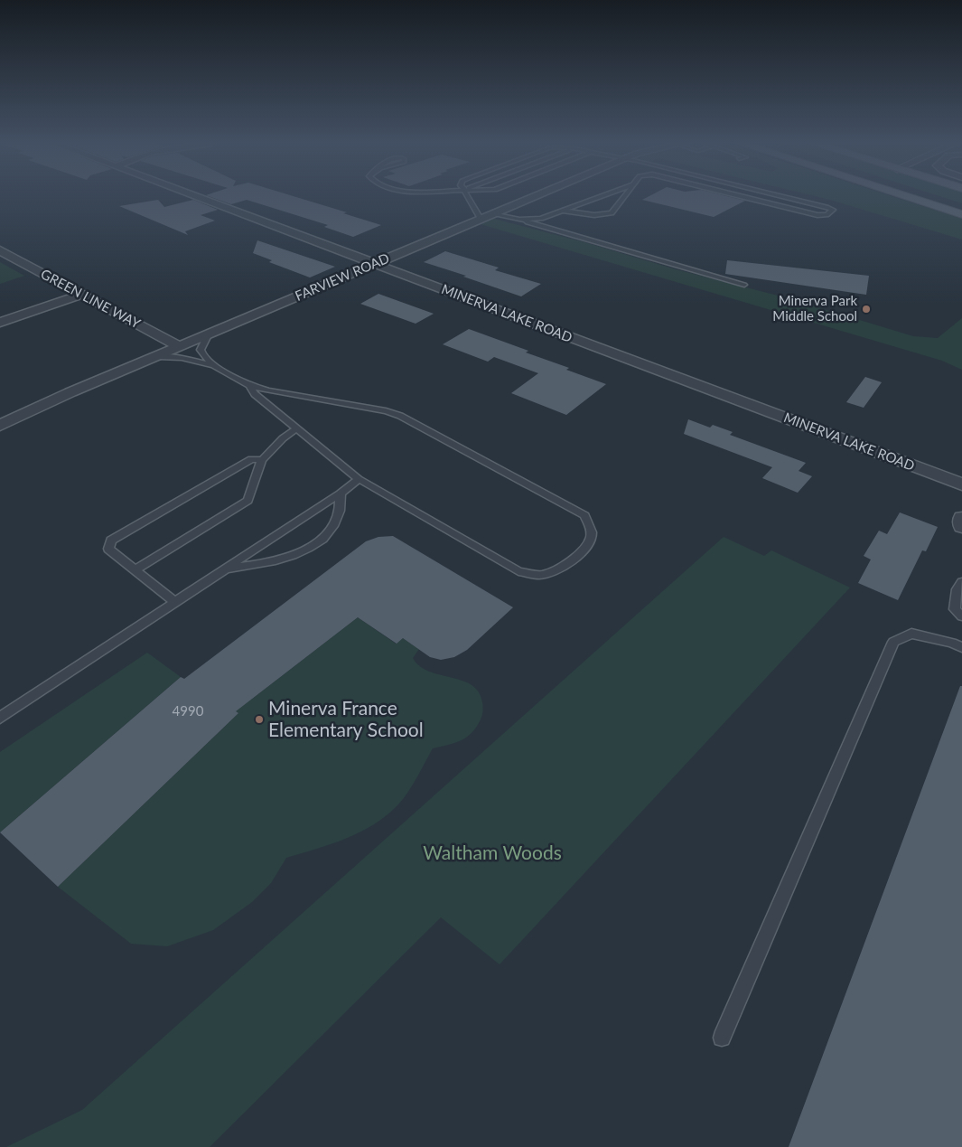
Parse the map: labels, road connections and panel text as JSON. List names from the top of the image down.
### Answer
{
  "streets": {
    "street": ["FARVIEW ROAD", "GREEN LINE WAY", "MINERVA LAKE ROAD"]
  },
  "crossings": [
    ["FARVIEW ROAD", "GREEN LINE WAY"],
    ["FARVIEW ROAD", "MINERVA LAKE ROAD"]
  ],
  "parks": ["Waltham Woods"],
  "places": ["Minerva Park Middle School", "Minerva France Elementary School"],
  "house_numbers": ["4990"]
}
